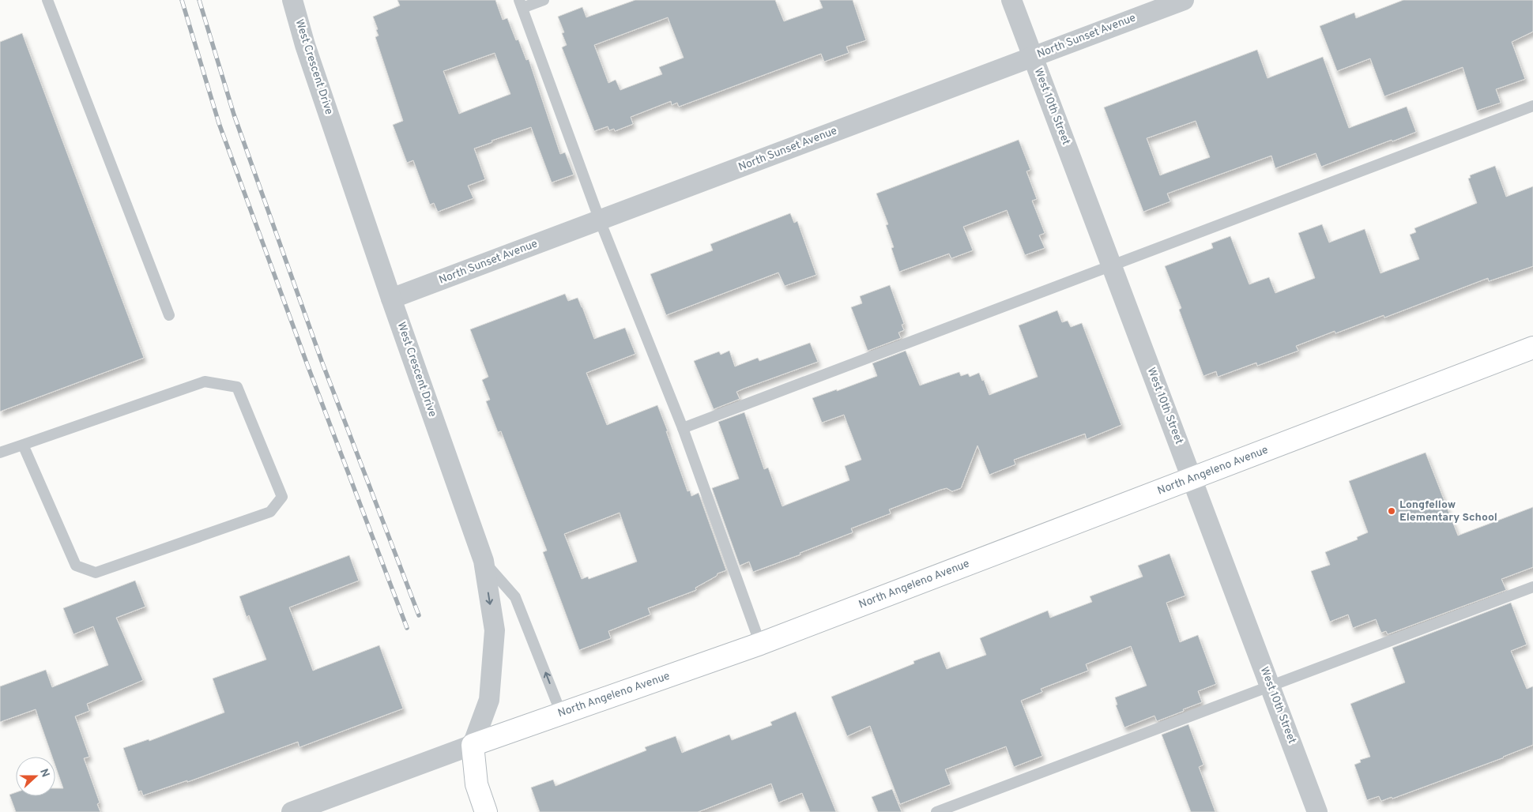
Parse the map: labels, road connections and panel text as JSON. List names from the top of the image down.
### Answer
{
  "streets": {
    "street": [
      "North Sunset Avenue",
      "West Crescent Drive",
      "West 10th Street",
      "North Angeleno Avenue"
    ]
  },
  "crossings": [
    ["North Sunset Avenue", "West Crescent Drive"],
    ["North Sunset Avenue", "West 10th Street"],
    ["West Crescent Drive", "North Angeleno Avenue"],
    ["West 10th Street", "North Angeleno Avenue"]
  ],
  "places": ["Longfellow Elementary School"],
  "north": "right"
}
